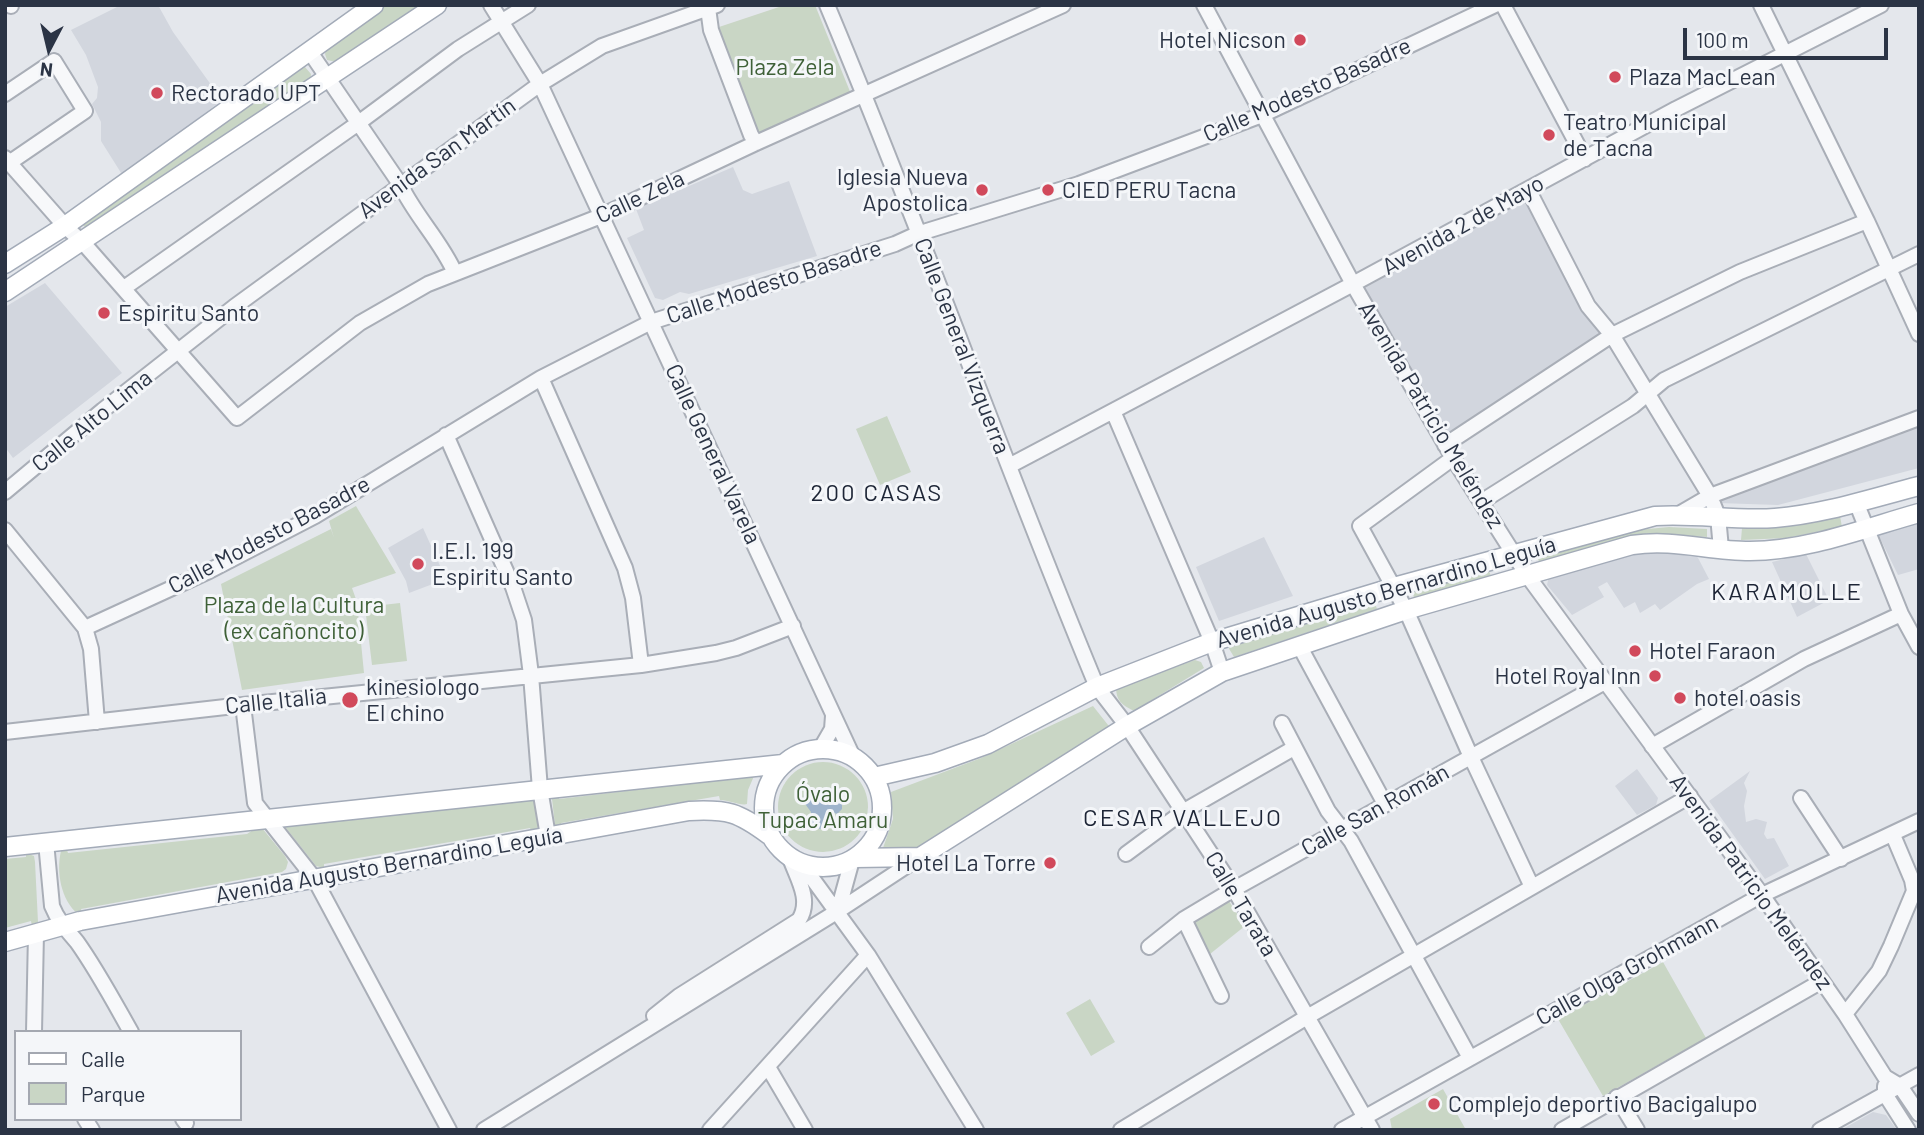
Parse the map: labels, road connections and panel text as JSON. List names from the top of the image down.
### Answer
{
  "streets": {
    "main road": ["Avenida Augusto Bernardino Leguía"],
    "street": [
      "Calle Modesto Basadre",
      "Avenida San Martín",
      "Calle Zela",
      "Avenida 2 de Mayo",
      "Calle General Vizquerra",
      "Avenida Patricio Meléndez",
      "Calle Alto Lima",
      "Calle General Varela",
      "Calle Italia",
      "Calle San Román",
      "Calle Tarata",
      "Calle Olga Grohmann"
    ]
  },
  "crossings": [
    ["Calle Modesto Basadre", "Calle General Vizquerra"],
    ["Calle Modesto Basadre", "Avenida Patricio Meléndez"],
    ["Calle Modesto Basadre", "Calle General Varela"],
    ["Avenida San Martín", "Calle Zela"],
    ["Avenida San Martín", "Calle Alto Lima"],
    ["Avenida San Martín", "Calle General Varela"],
    ["Calle Zela", "Calle General Vizquerra"],
    ["Calle Zela", "Calle Alto Lima"],
    ["Calle Zela", "Calle General Varela"],
    ["Avenida 2 de Mayo", "Calle General Vizquerra"],
    ["Avenida 2 de Mayo", "Avenida Patricio Meléndez"],
    ["Calle General Vizquerra", "Avenida Augusto Bernardino Leguía"],
    ["Calle General Vizquerra", "Calle Tarata"],
    ["Avenida Patricio Meléndez", "Avenida Augusto Bernardino Leguía"],
    ["Avenida Patricio Meléndez", "Calle San Román"],
    ["Avenida Patricio Meléndez", "Calle Olga Grohmann"],
    ["Calle General Varela", "Avenida Augusto Bernardino Leguía"],
    ["Calle General Varela", "Calle Italia"],
    ["Avenida Augusto Bernardino Leguía", "Calle Tarata"],
    ["Calle San Román", "Calle Tarata"],
    ["Calle Tarata", "Calle Olga Grohmann"]
  ],
  "districts": ["200 CASAS", "KARAMOLLE", "CESAR VALLEJO"],
  "parks": ["Plaza Zela", "Plaza de la Cultura (ex cañoncito)", "Óvalo Tupac Amaru"],
  "places": [
    "Hotel Nicson",
    "Plaza MacLean",
    "Rectorado UPT",
    "Teatro Municipal de Tacna",
    "Iglesia Nueva Apostolica",
    "CIED PERU Tacna",
    "Espiritu Santo",
    "I.E.I. 199 Espiritu Santo",
    "Hotel Faraon",
    "Hotel Royal Inn",
    "hotel oasis",
    "kinesiologo El chino",
    "Hotel La Torre",
    "Complejo deportivo Bacigalupo"
  ],
  "legend": ["Calle", "Parque"],
  "scale_bar": "100 m",
  "north": "bottom"
}
